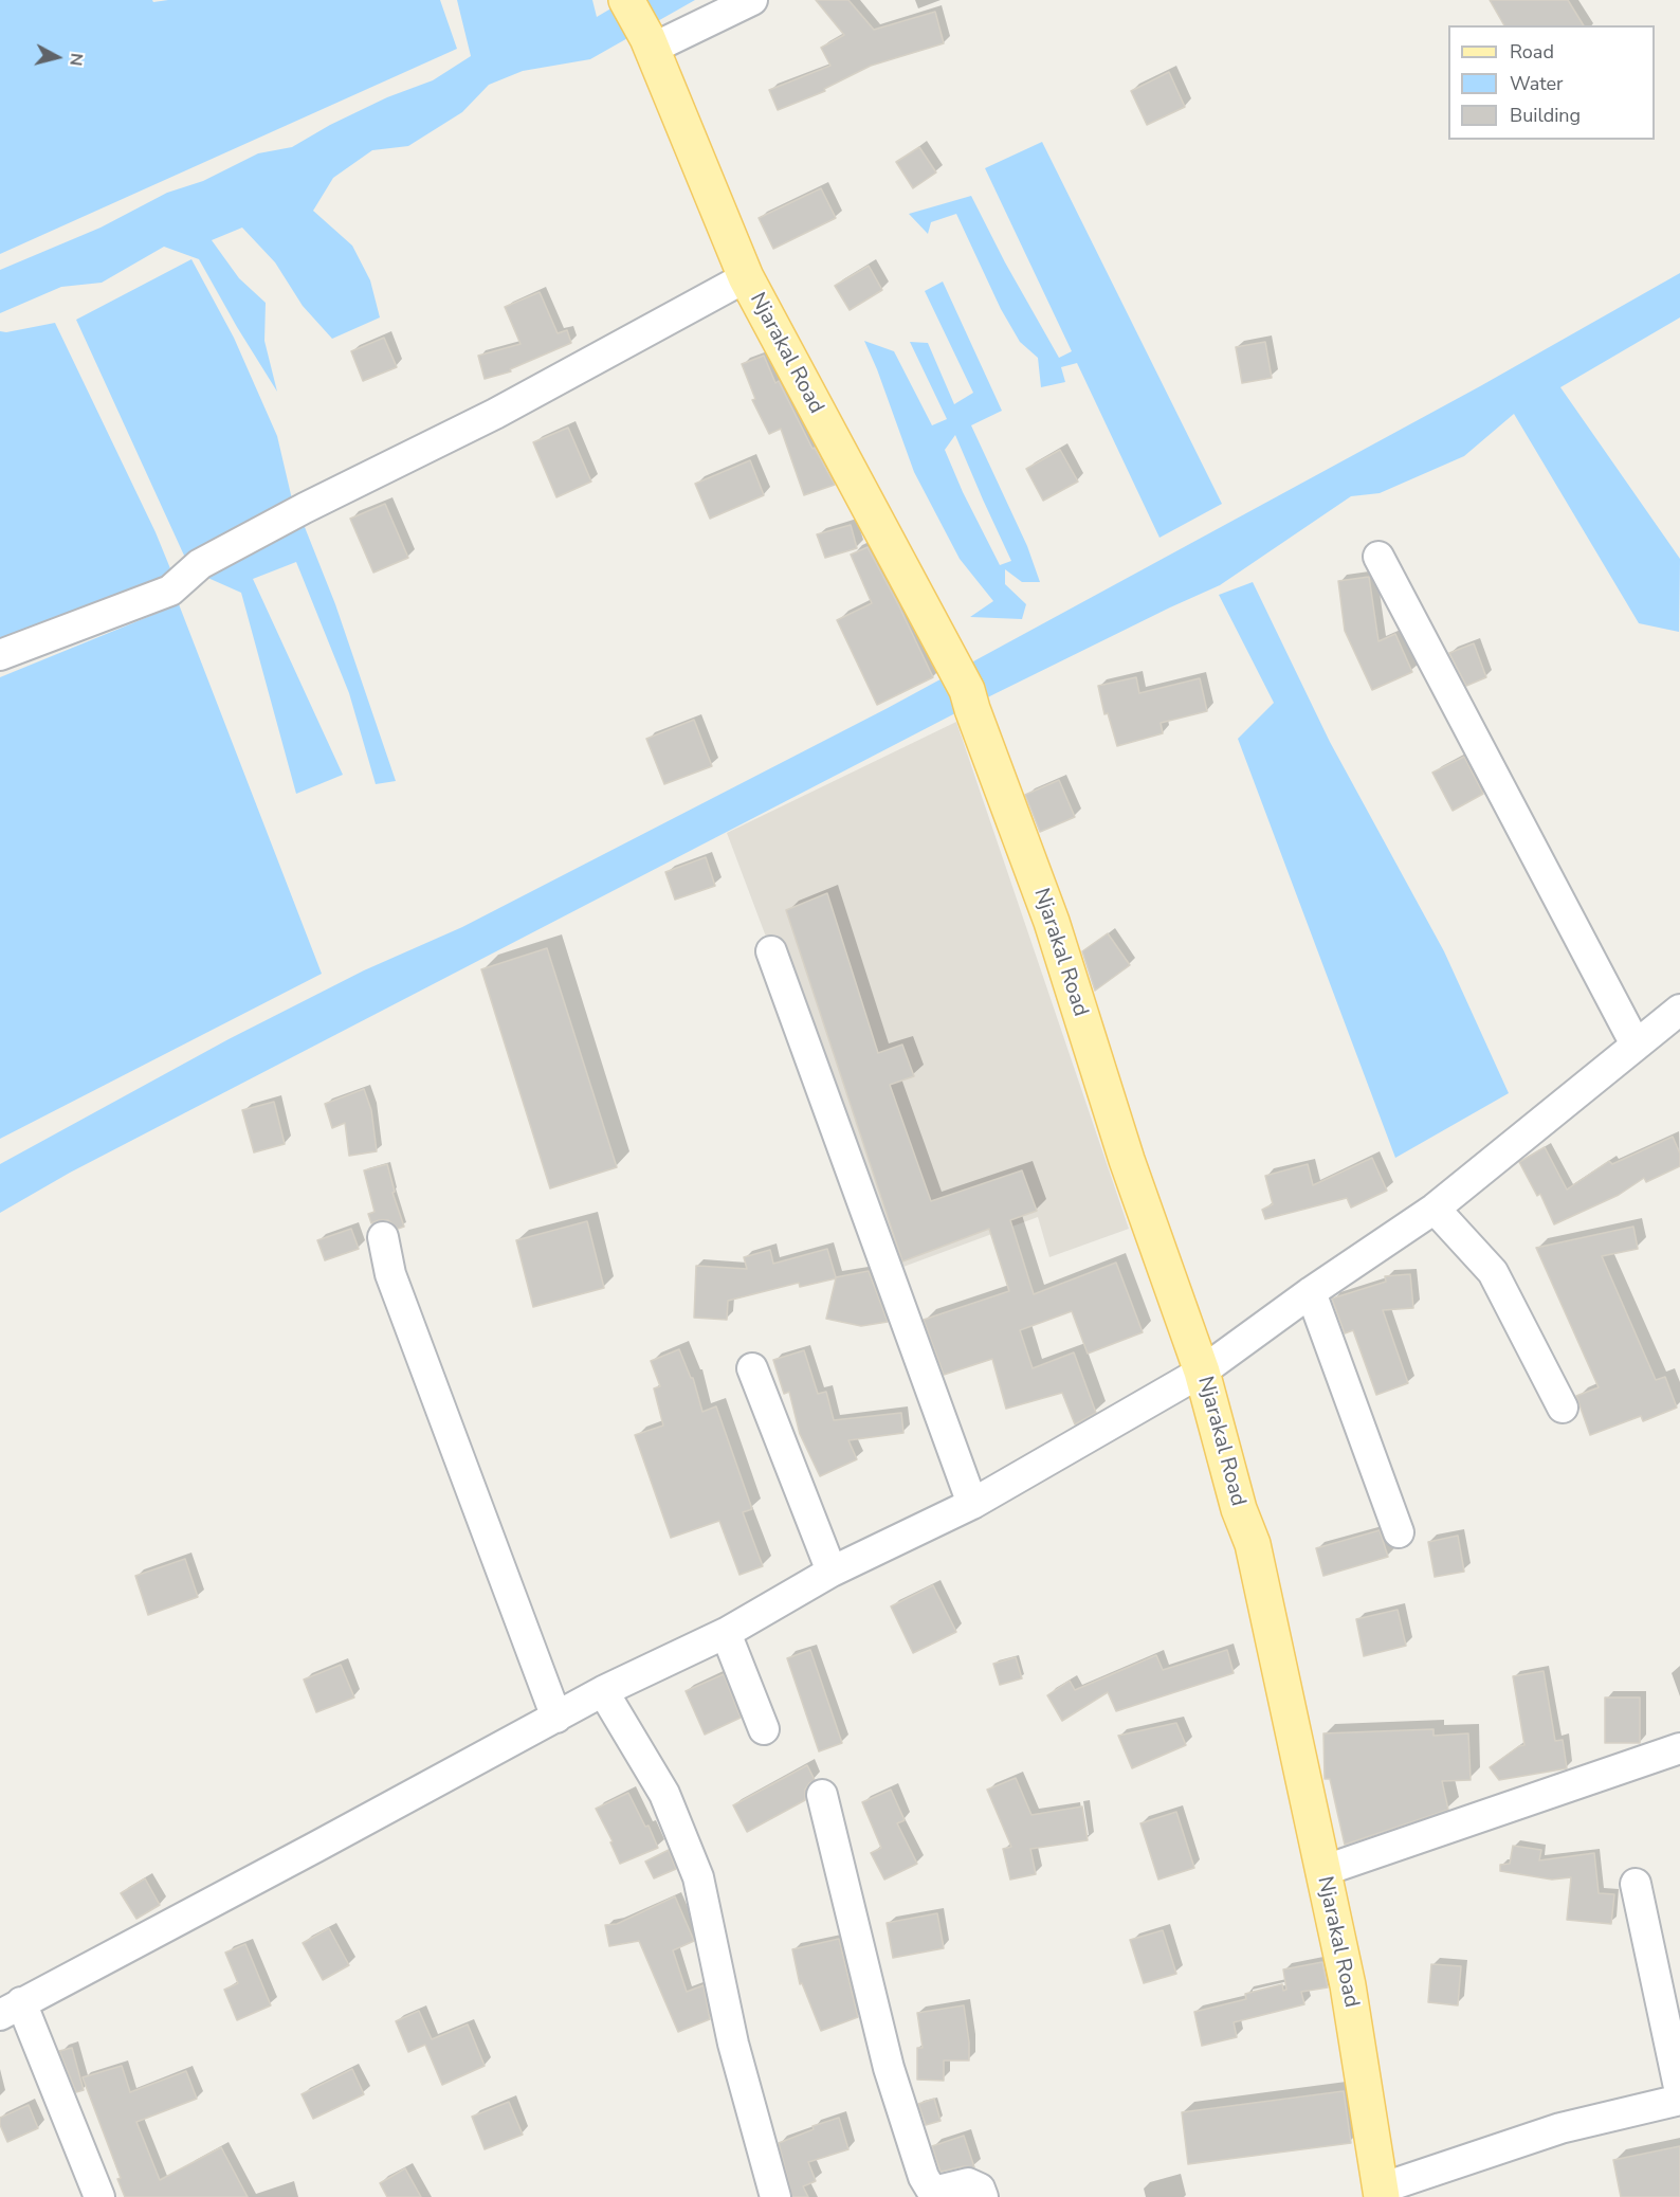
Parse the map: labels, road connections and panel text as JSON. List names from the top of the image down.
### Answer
{
  "streets": {
    "main road": ["Njarakal Road"]
  },
  "legend": ["Road", "Water", "Building"],
  "north": "right"
}
